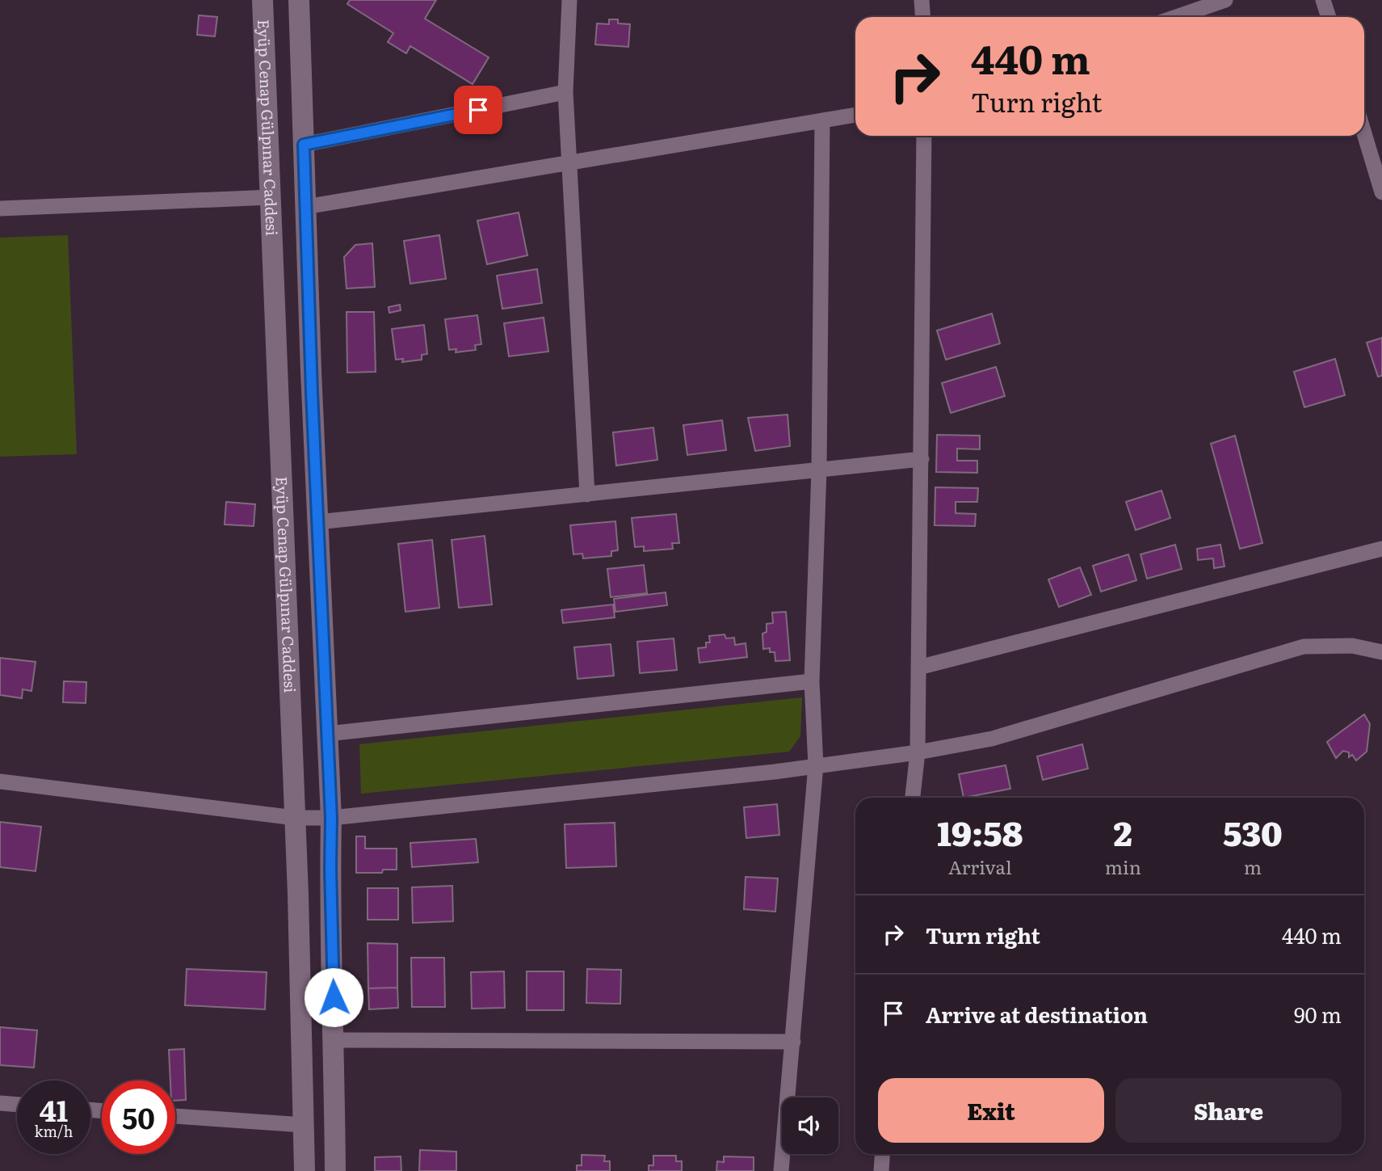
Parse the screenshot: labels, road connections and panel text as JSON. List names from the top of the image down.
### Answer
{
  "streets": {
    "main road": ["Eyüp Cenap Gülpınar Caddesi"]
  },
  "page": {
    "turn": ["440 m", "Turn right"],
    "eta": [
      "19:58",
      "Arrival",
      "2",
      "min",
      "530",
      "m"
    ],
    "list": [
      {
        "name": "Turn right",
        "value": "440 m"
      },
      {
        "name": "Arrive at destination",
        "value": "90 m"
      }
    ],
    "buttons": ["Exit", "Share"],
    "speed": "41 km/h",
    "limit": "50"
  }
}
